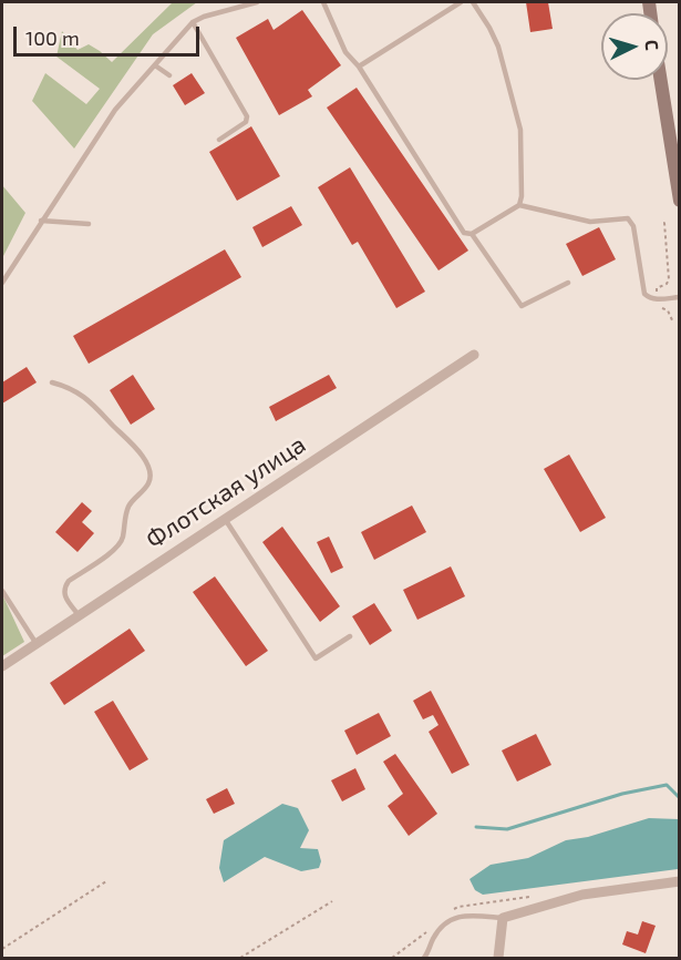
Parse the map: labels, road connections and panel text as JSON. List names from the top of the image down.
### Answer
{
  "streets": {
    "street": ["Флотская улица"]
  },
  "scale_bar": "100 m",
  "north": "right"
}
